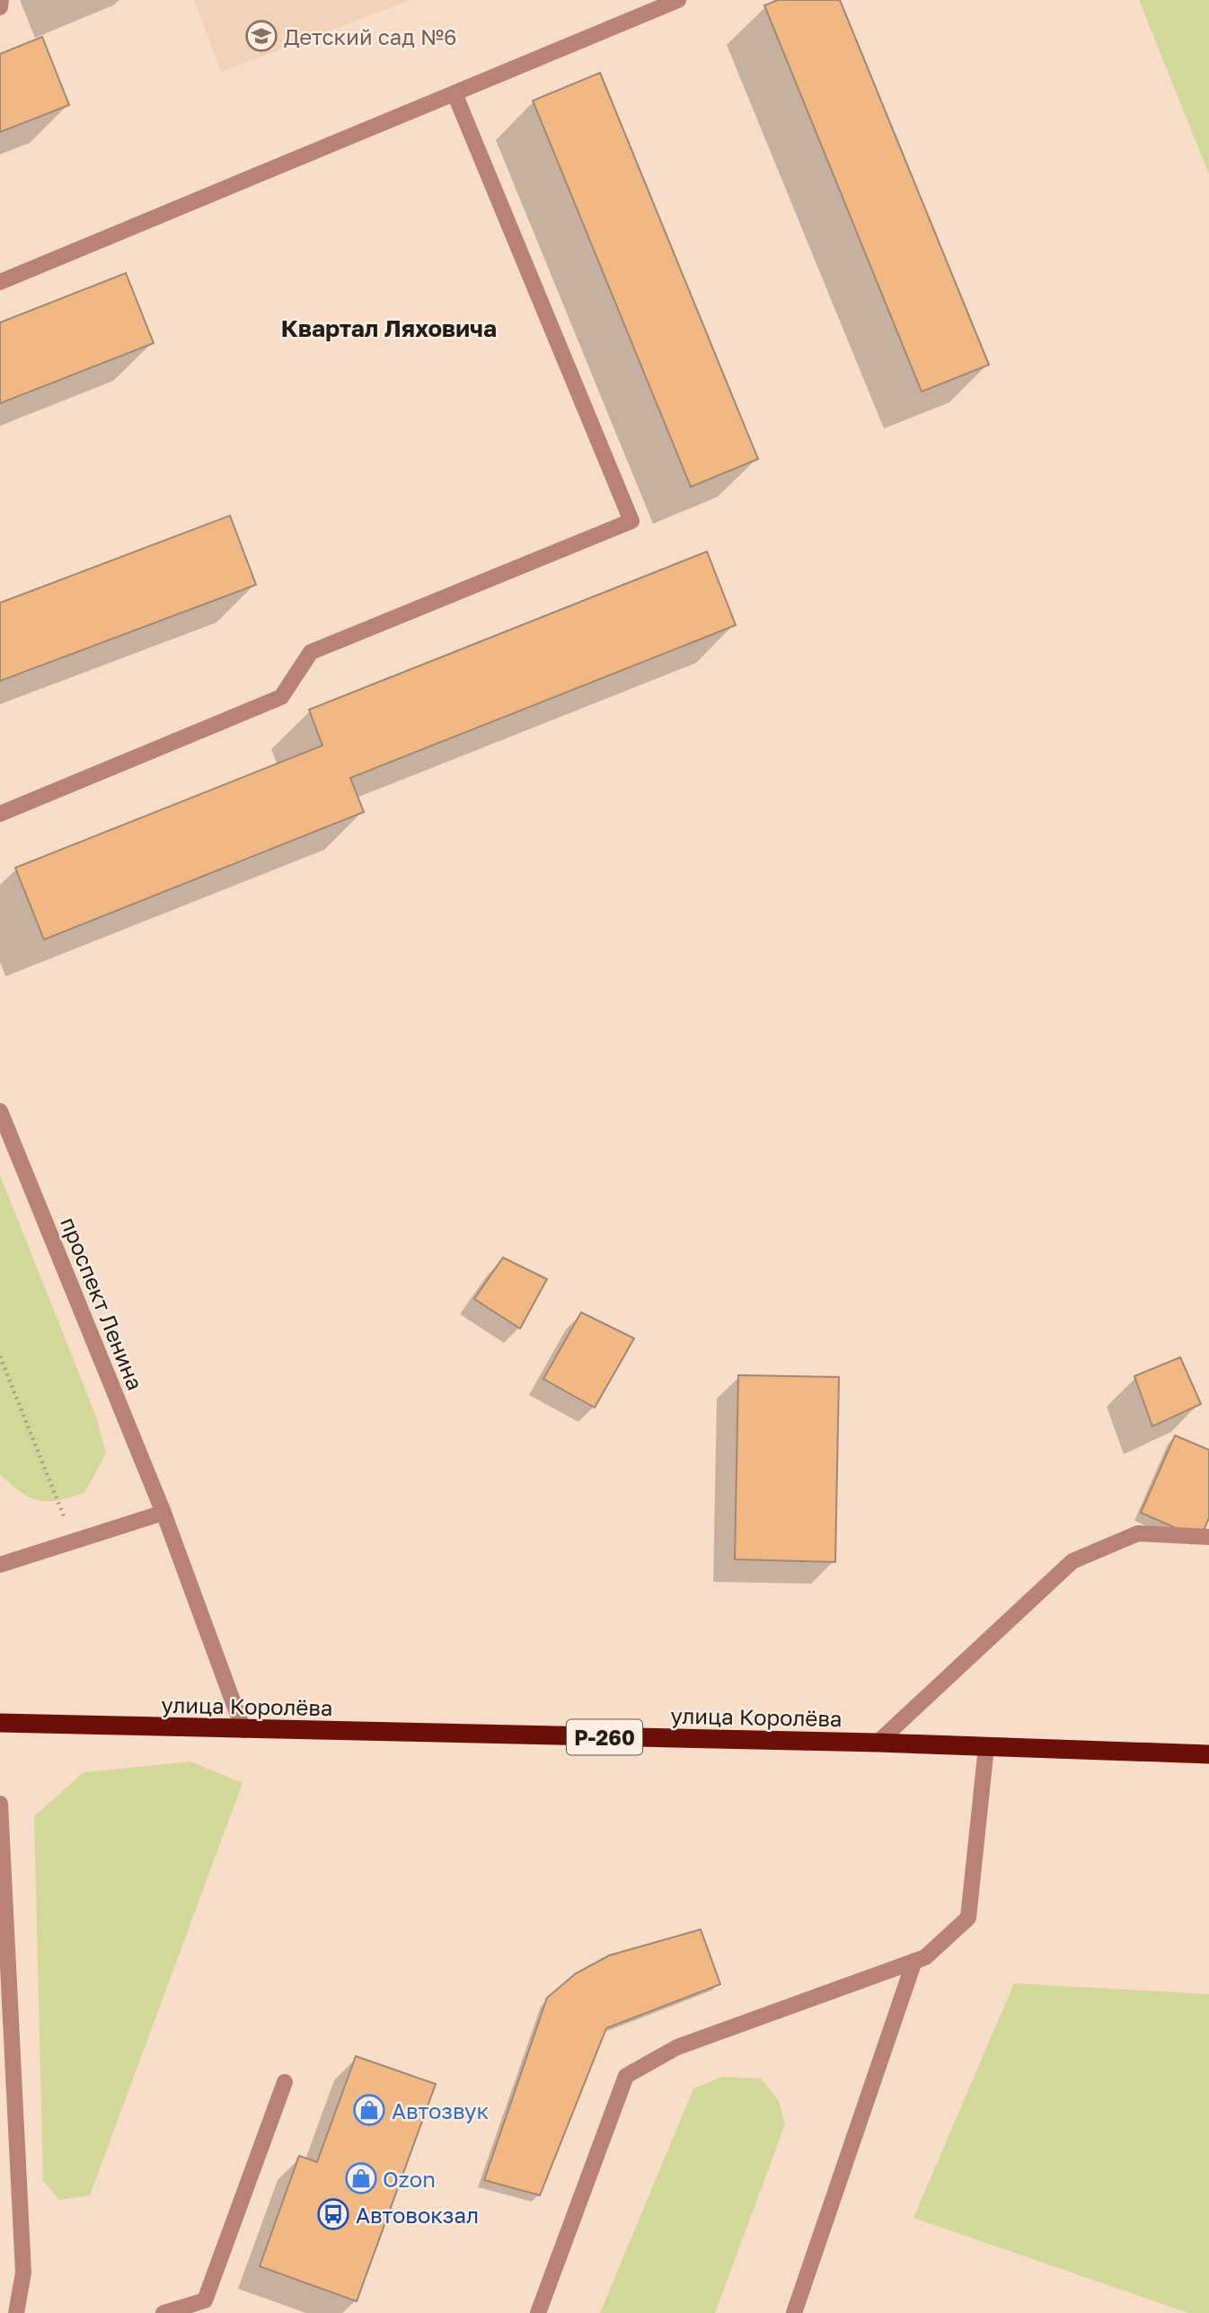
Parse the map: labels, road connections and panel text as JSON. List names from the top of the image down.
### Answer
{
  "streets": {
    "highway": ["улица Королёва", "Р-260"],
    "street": ["проспект Ленина"]
  },
  "crossings": [
    ["проспект Ленина", "улица Королёва"]
  ],
  "districts": ["Квартал Ляховича"],
  "places": {
    "school or university": ["Детский сад №6"],
    "shop": ["Автозвук", "Ozon"],
    "bus stop": ["Автовокзал"]
  }
}
